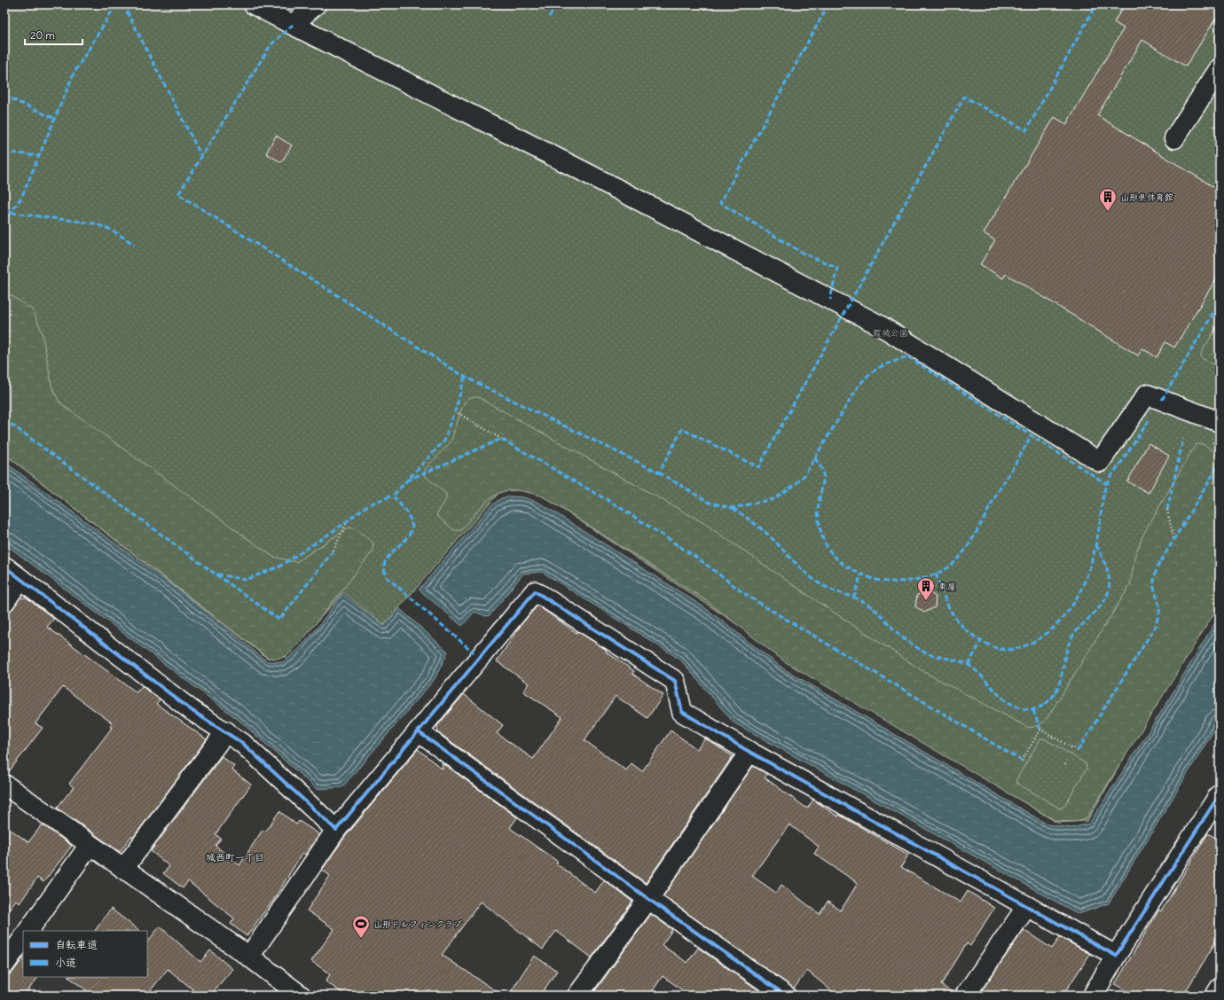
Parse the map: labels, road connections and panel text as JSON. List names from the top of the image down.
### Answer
{
  "districts": ["城西町一丁目"],
  "parks": ["霞城公園"],
  "places": {
    "building": ["山形県体育館", "東屋"],
    "sports": ["山形ドルフィンクラブ"]
  },
  "legend": ["自転車道", "小道"],
  "scale_bar": "20 m"
}
